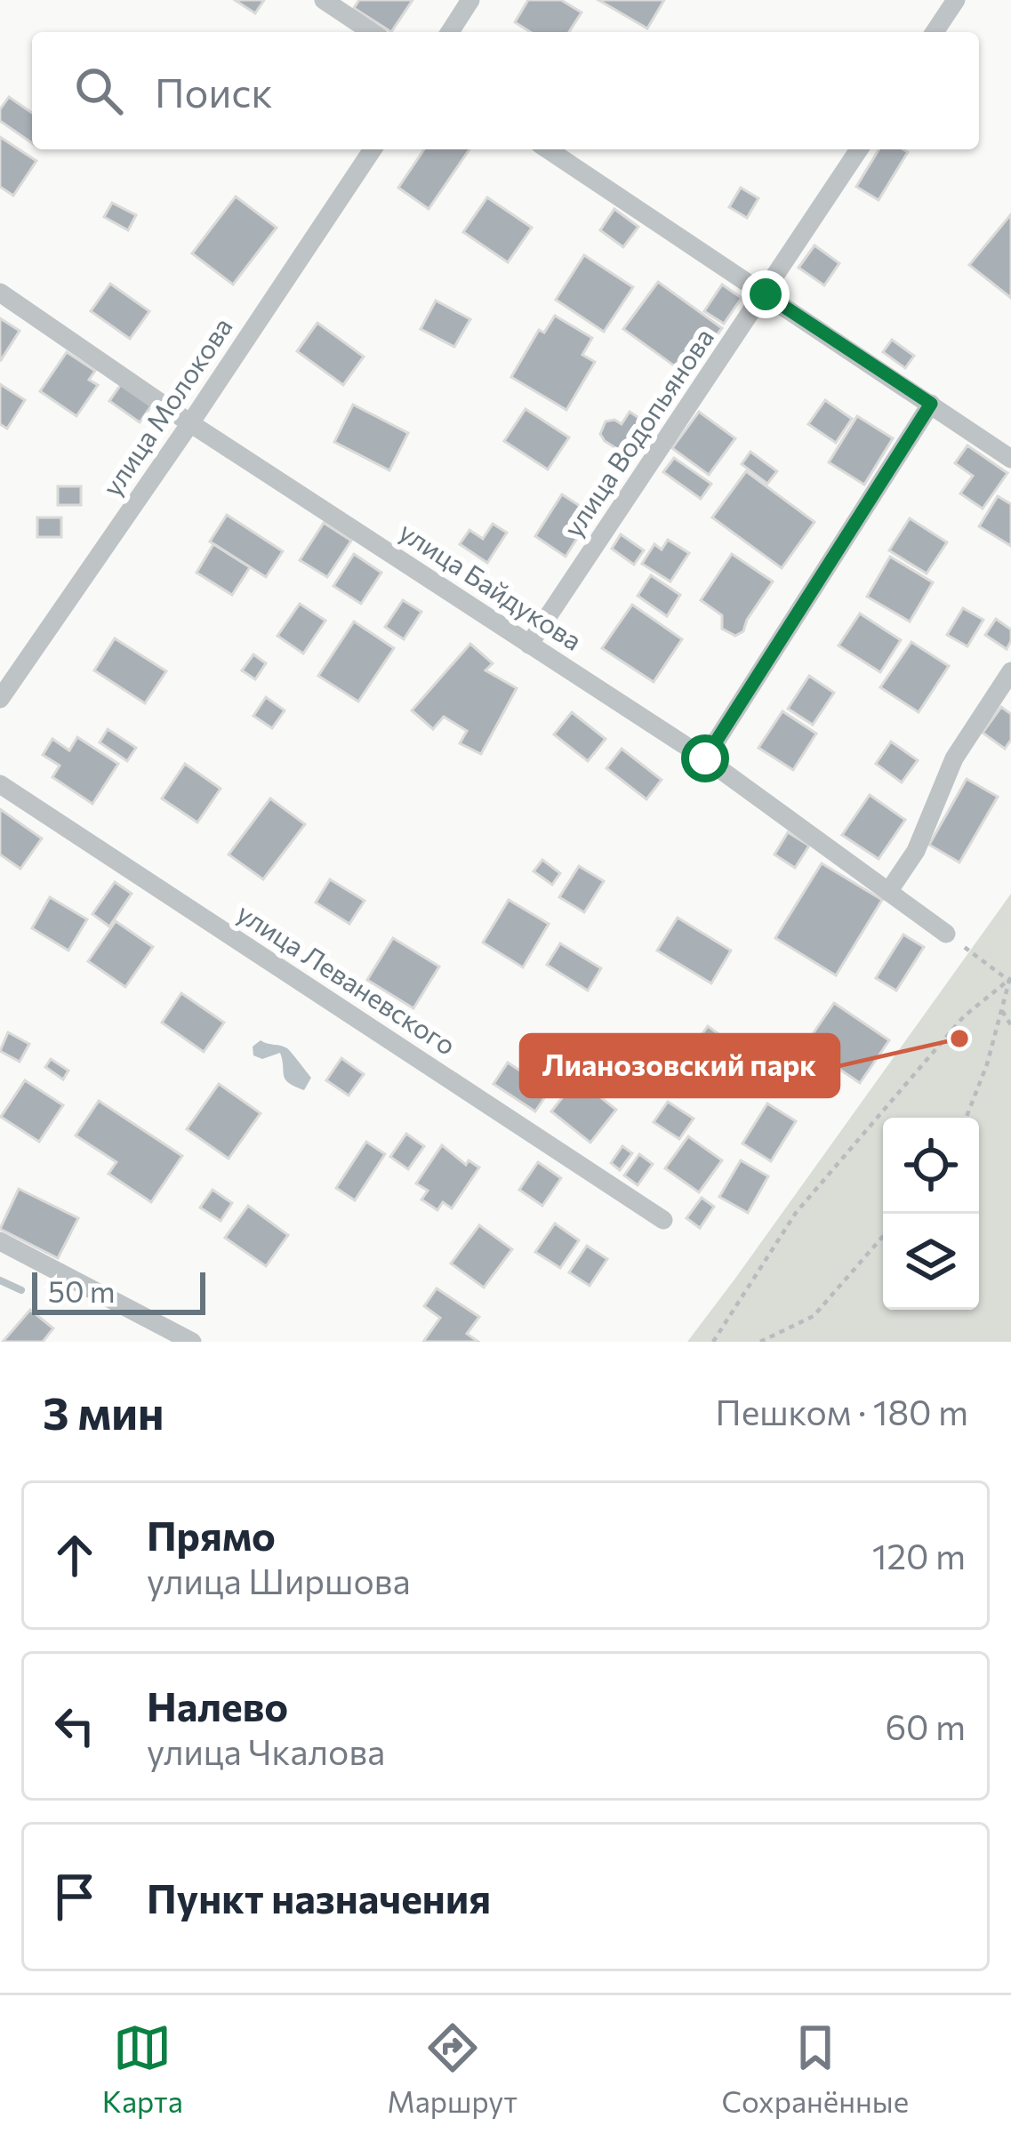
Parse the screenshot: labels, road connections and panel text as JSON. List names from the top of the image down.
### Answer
{
  "streets": {
    "street": [
      "улица Молокова",
      "улица Водопьянова",
      "улица Байдукова",
      "улица Леваневского"
    ]
  },
  "crossings": [
    ["улица Молокова", "улица Байдукова"],
    ["улица Водопьянова", "улица Байдукова"]
  ],
  "places": ["Лианозовский парк"],
  "scale_bar": "50 m",
  "page": {
    "search": "Поиск",
    "scale": "50 m",
    "heading": ["3 мин", "Пешком · 180 m"],
    "list": [
      ["Прямо", "улица Ширшова", "120 m"],
      ["Налево", "улица Чкалова", "60 m"],
      "Пункт назначения"
    ],
    "nav": ["Карта", "Маршрут", "Сохранённые"]
  }
}
